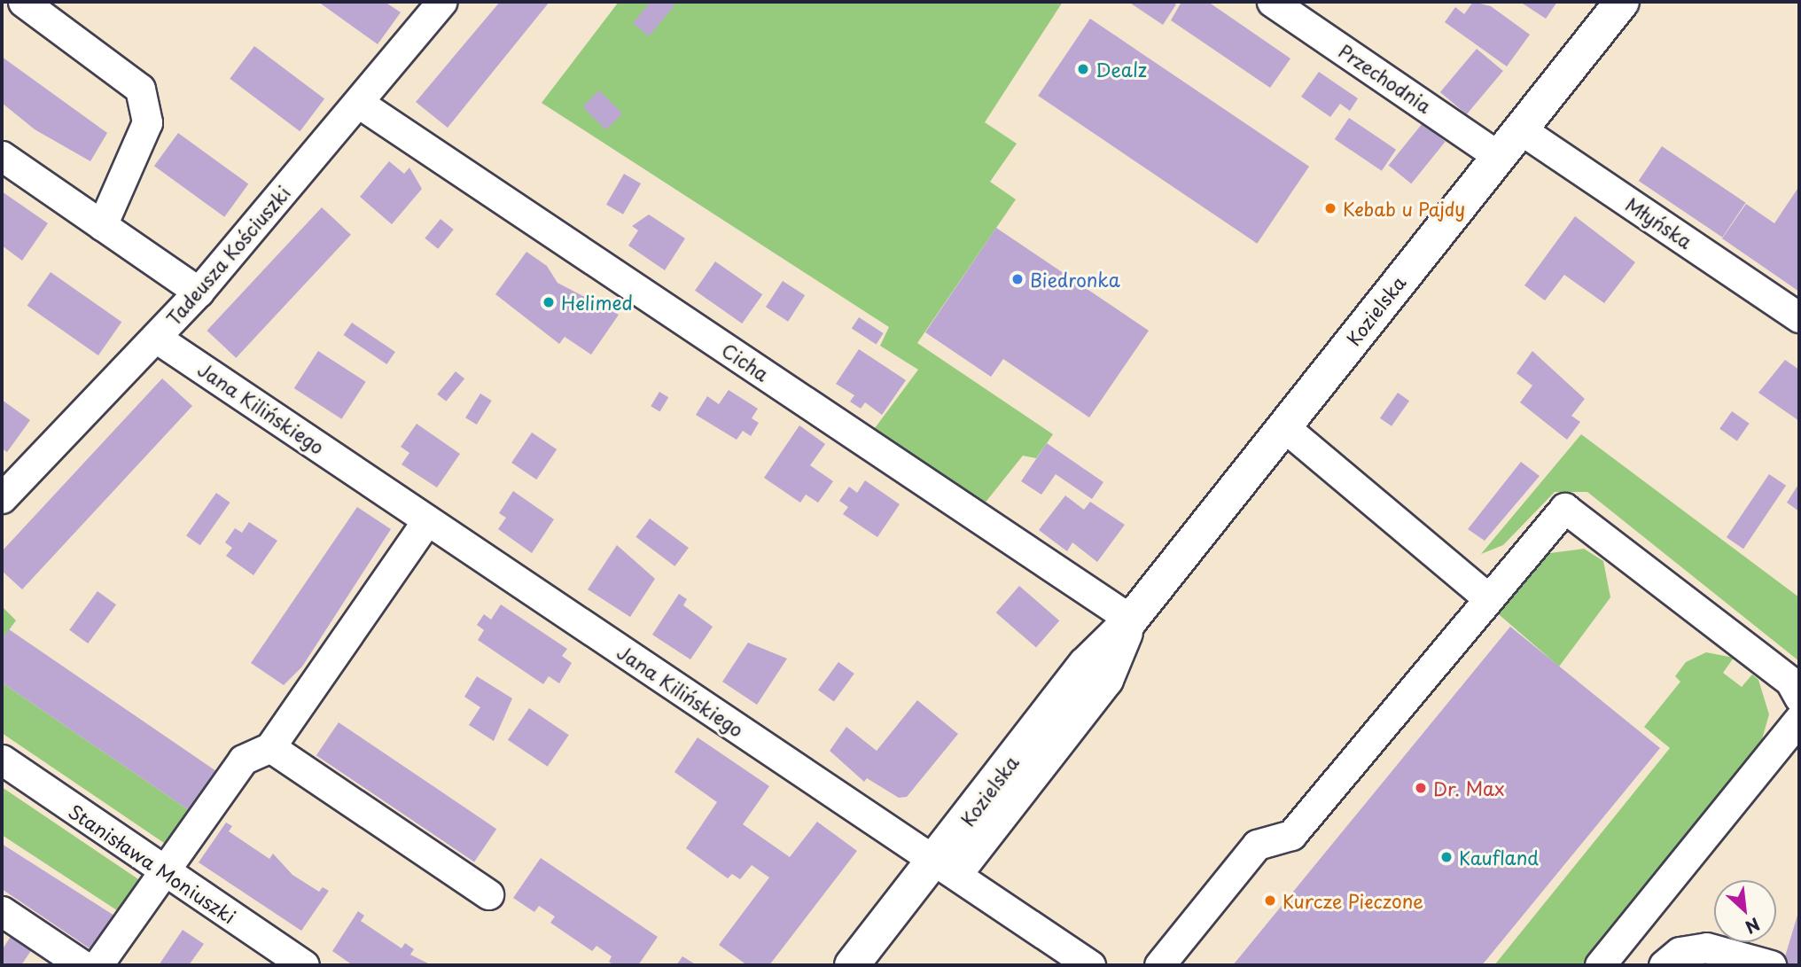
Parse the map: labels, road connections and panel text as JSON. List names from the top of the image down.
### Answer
{
  "streets": {
    "main road": ["Kozielska"],
    "street": [
      "Przechodnia",
      "Młyńska",
      "Tadeusza Kościuszki",
      "Cicha",
      "Jana Kilińskiego",
      "Stanisława Moniuszki"
    ]
  },
  "crossings": [
    ["Przechodnia", "Kozielska"],
    ["Młyńska", "Kozielska"],
    ["Tadeusza Kościuszki", "Cicha"],
    ["Tadeusza Kościuszki", "Jana Kilińskiego"],
    ["Kozielska", "Cicha"],
    ["Kozielska", "Jana Kilińskiego"]
  ],
  "places": [
    "Dealz",
    "Kebab u Pajdy",
    "Biedronka",
    "Helimed",
    "Dr. Max",
    "Kaufland",
    "Kurcze Pieczone"
  ],
  "north": "bottom right"
}
